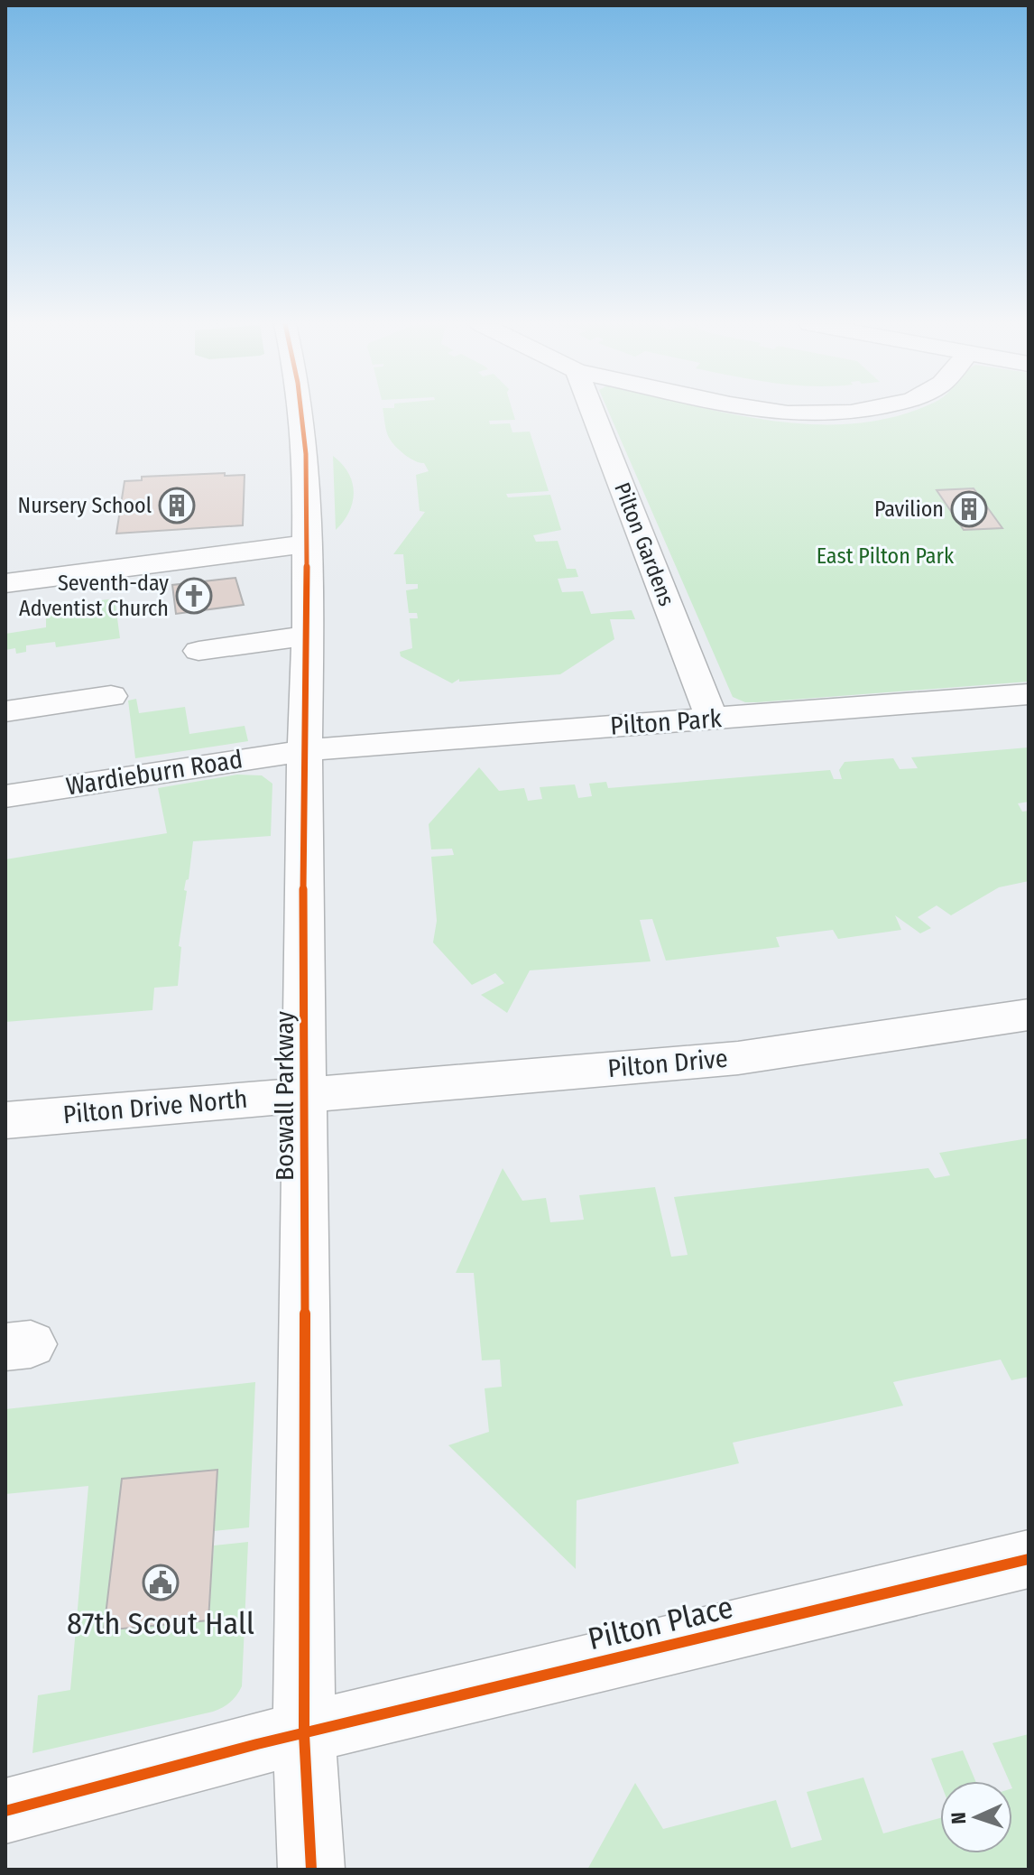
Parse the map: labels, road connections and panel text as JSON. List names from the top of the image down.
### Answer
{
  "streets": {
    "street": [
      "Pilton Gardens",
      "Pilton Park",
      "Wardieburn Road",
      "Pilton Drive",
      "Boswall Parkway",
      "Pilton Drive North",
      "Pilton Place"
    ]
  },
  "crossings": [
    ["Pilton Gardens", "Pilton Park"],
    ["Pilton Park", "Wardieburn Road"],
    ["Pilton Park", "Boswall Parkway"],
    ["Wardieburn Road", "Boswall Parkway"],
    ["Pilton Drive", "Boswall Parkway"],
    ["Pilton Drive", "Pilton Drive North"],
    ["Boswall Parkway", "Pilton Drive North"],
    ["Boswall Parkway", "Pilton Place"]
  ],
  "parks": ["East Pilton Park"],
  "places": {
    "building": ["Nursery School", "Pavilion"],
    "church": ["Seventh-day Adventist Church"],
    "public building": ["87th Scout Hall"]
  },
  "north": "left"
}
